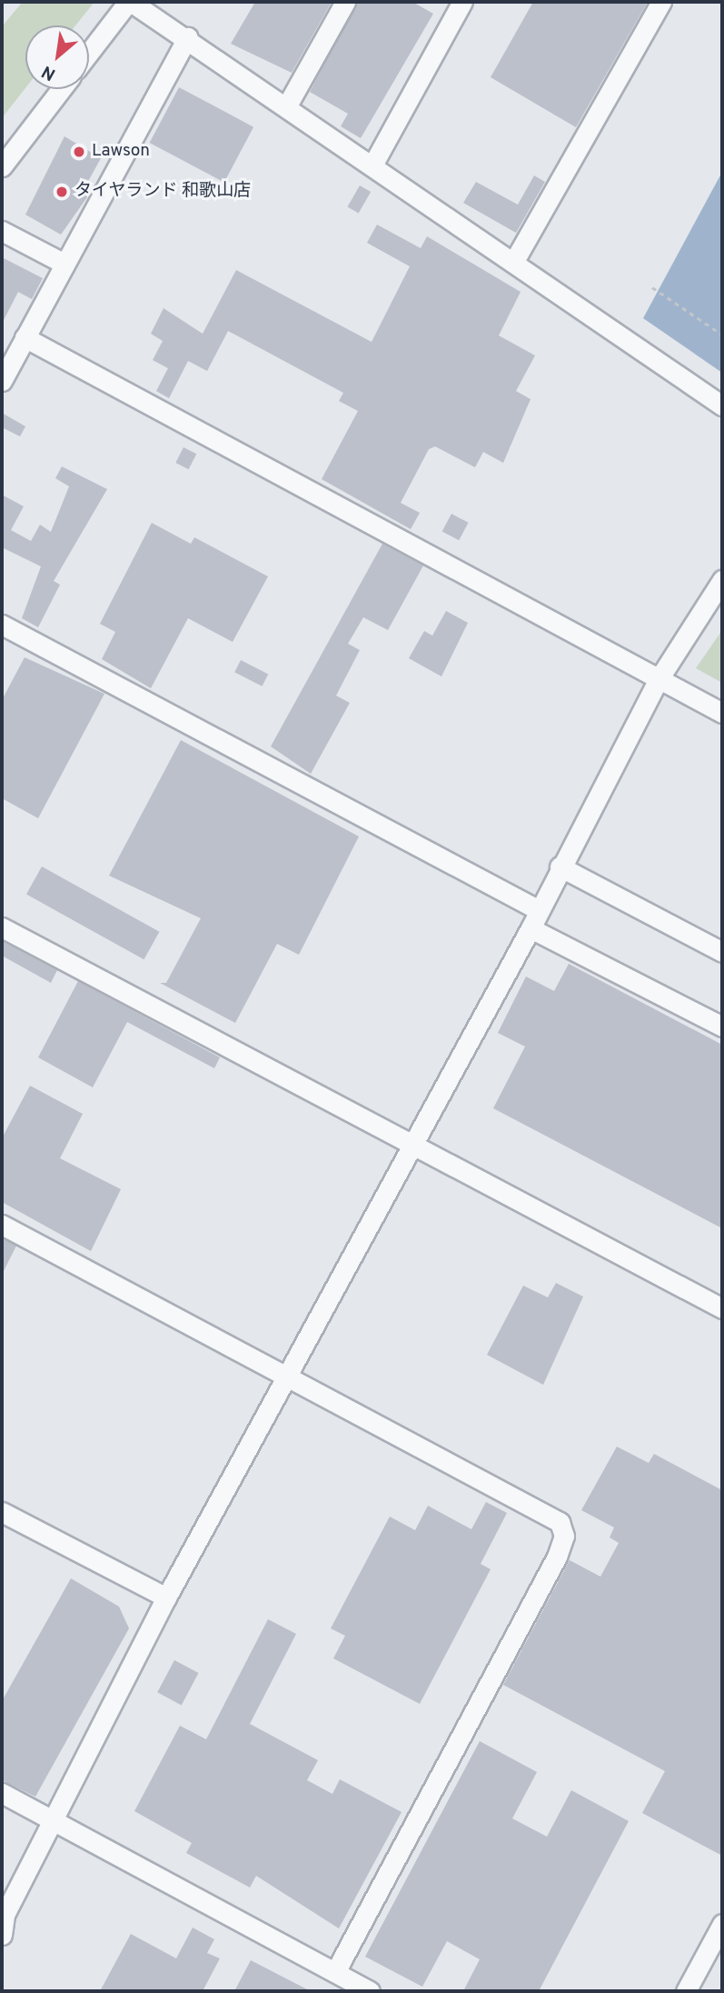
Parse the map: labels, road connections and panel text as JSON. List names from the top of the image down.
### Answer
{
  "places": ["Lawson", "タイヤランド 和歌山店"],
  "north": "bottom left"
}
